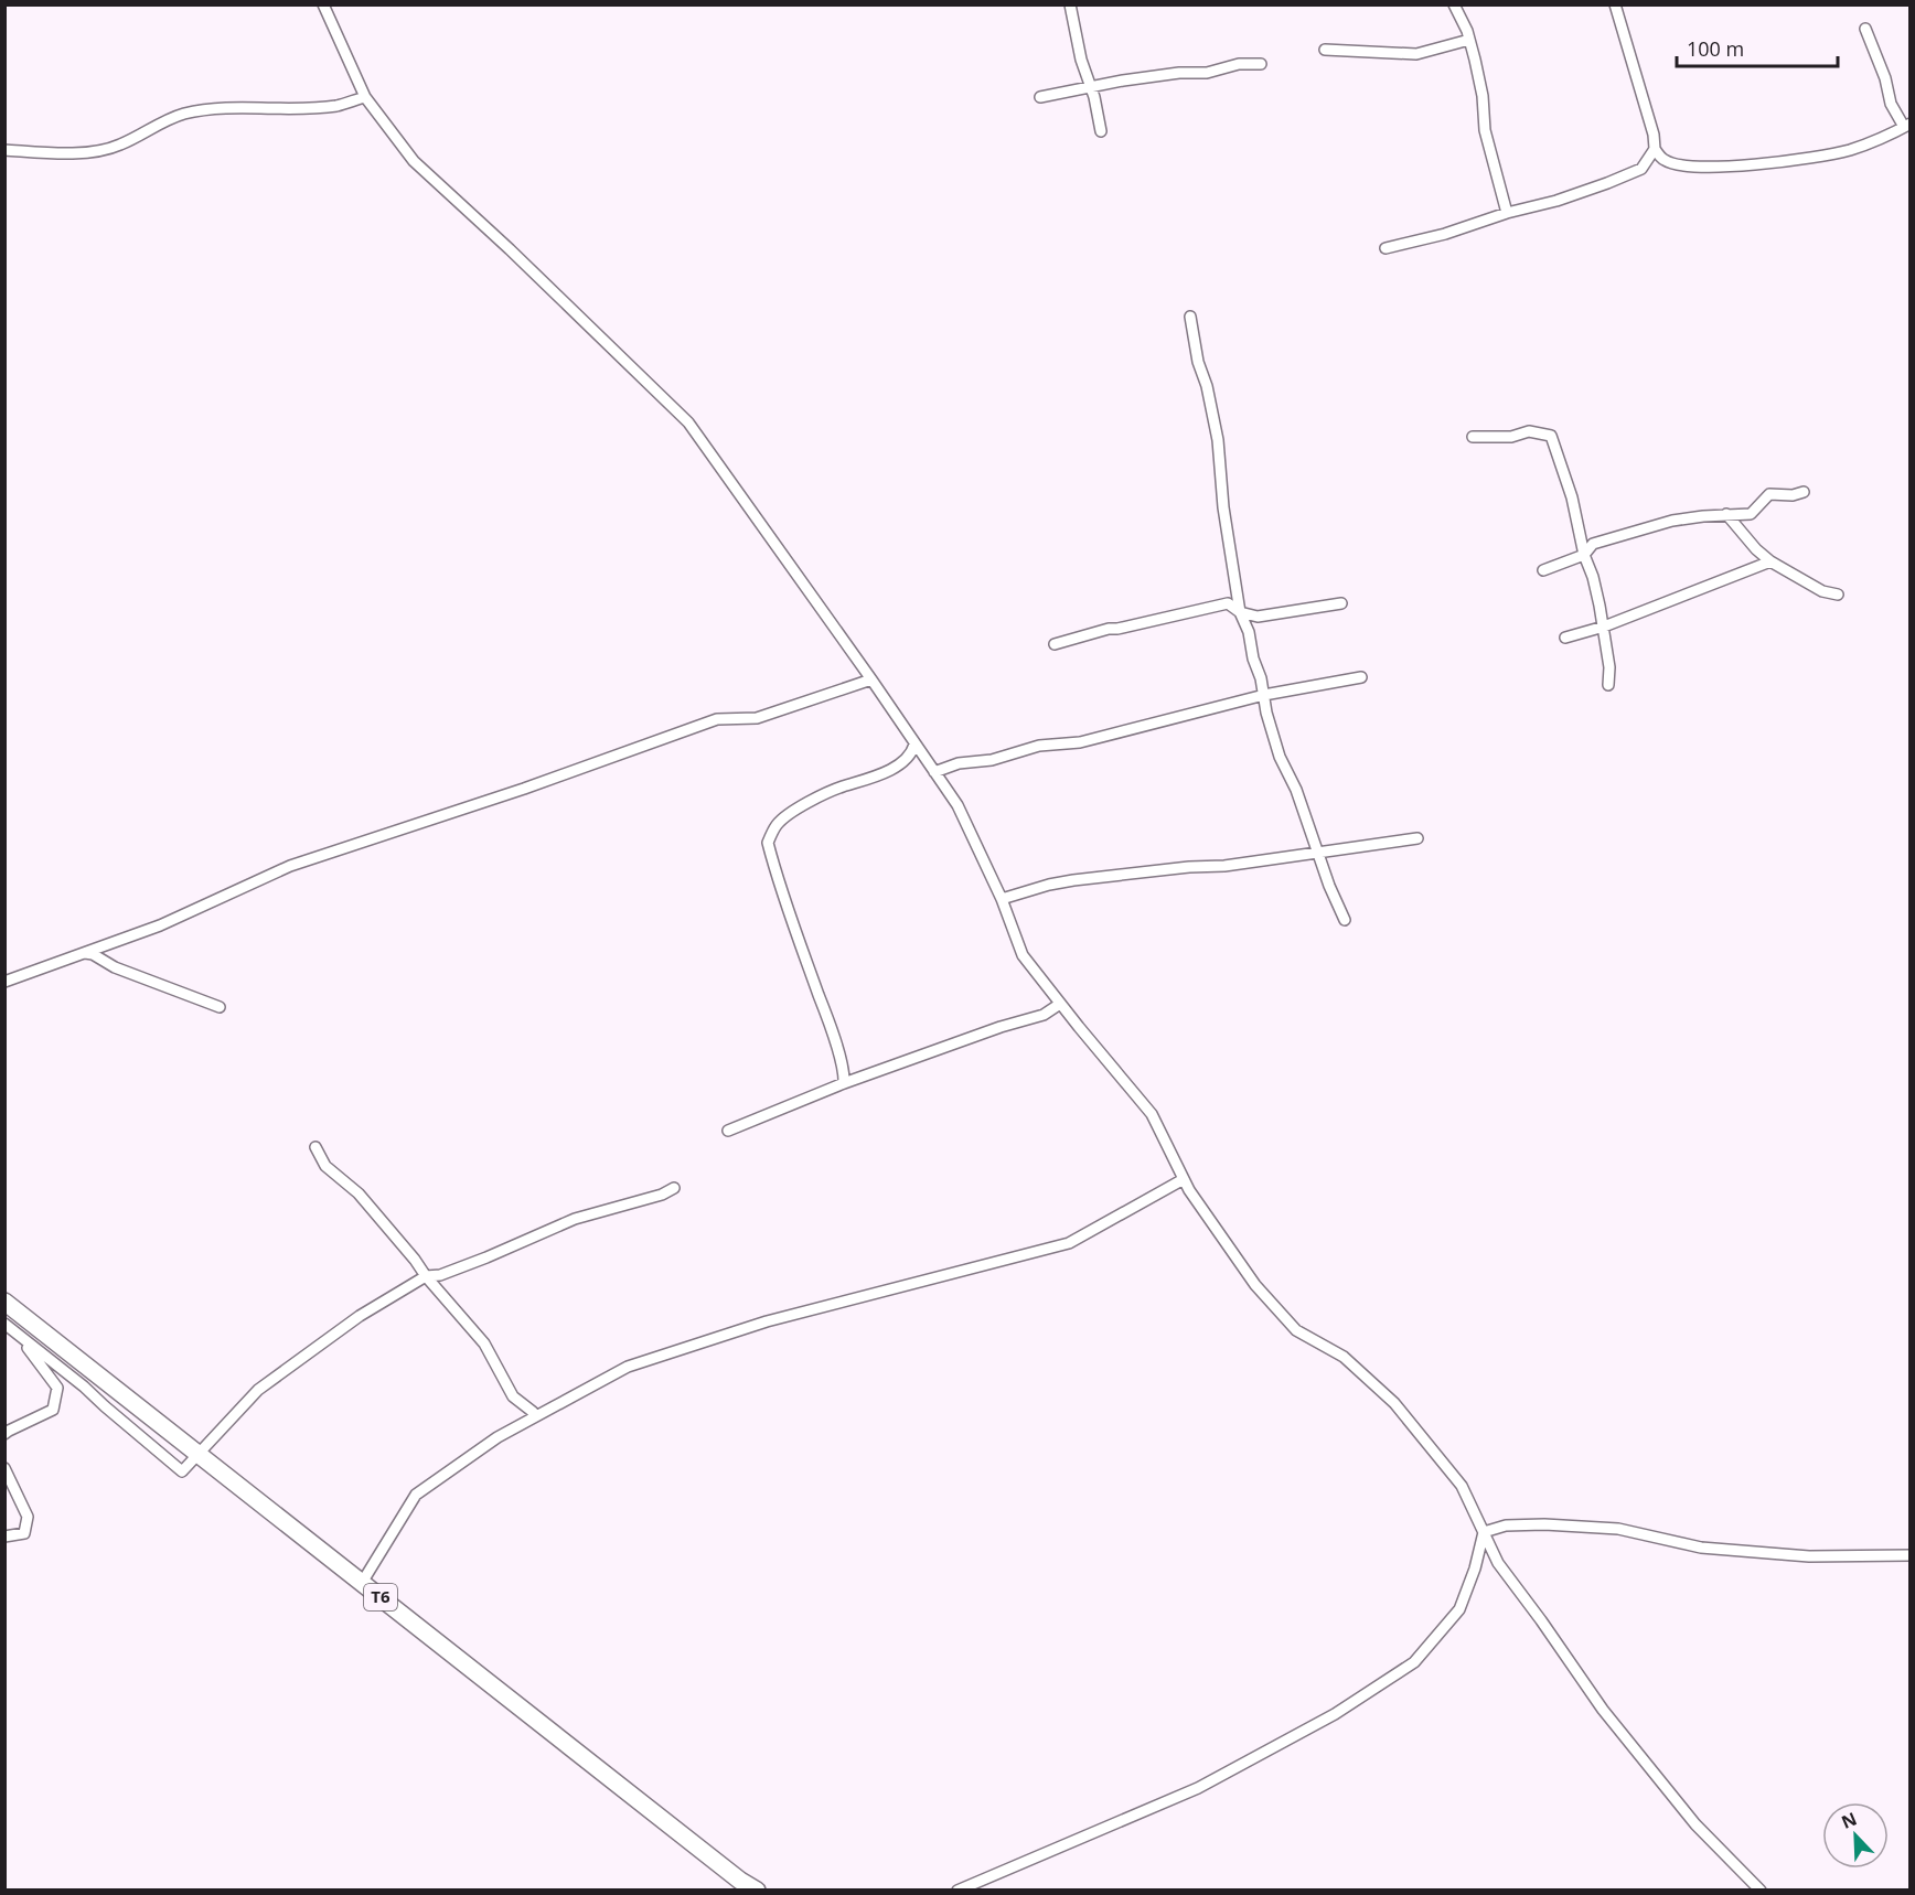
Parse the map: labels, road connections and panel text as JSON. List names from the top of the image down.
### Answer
{
  "streets": {
    "highway": ["T6"]
  },
  "scale_bar": "100 m",
  "north": "top left"
}
